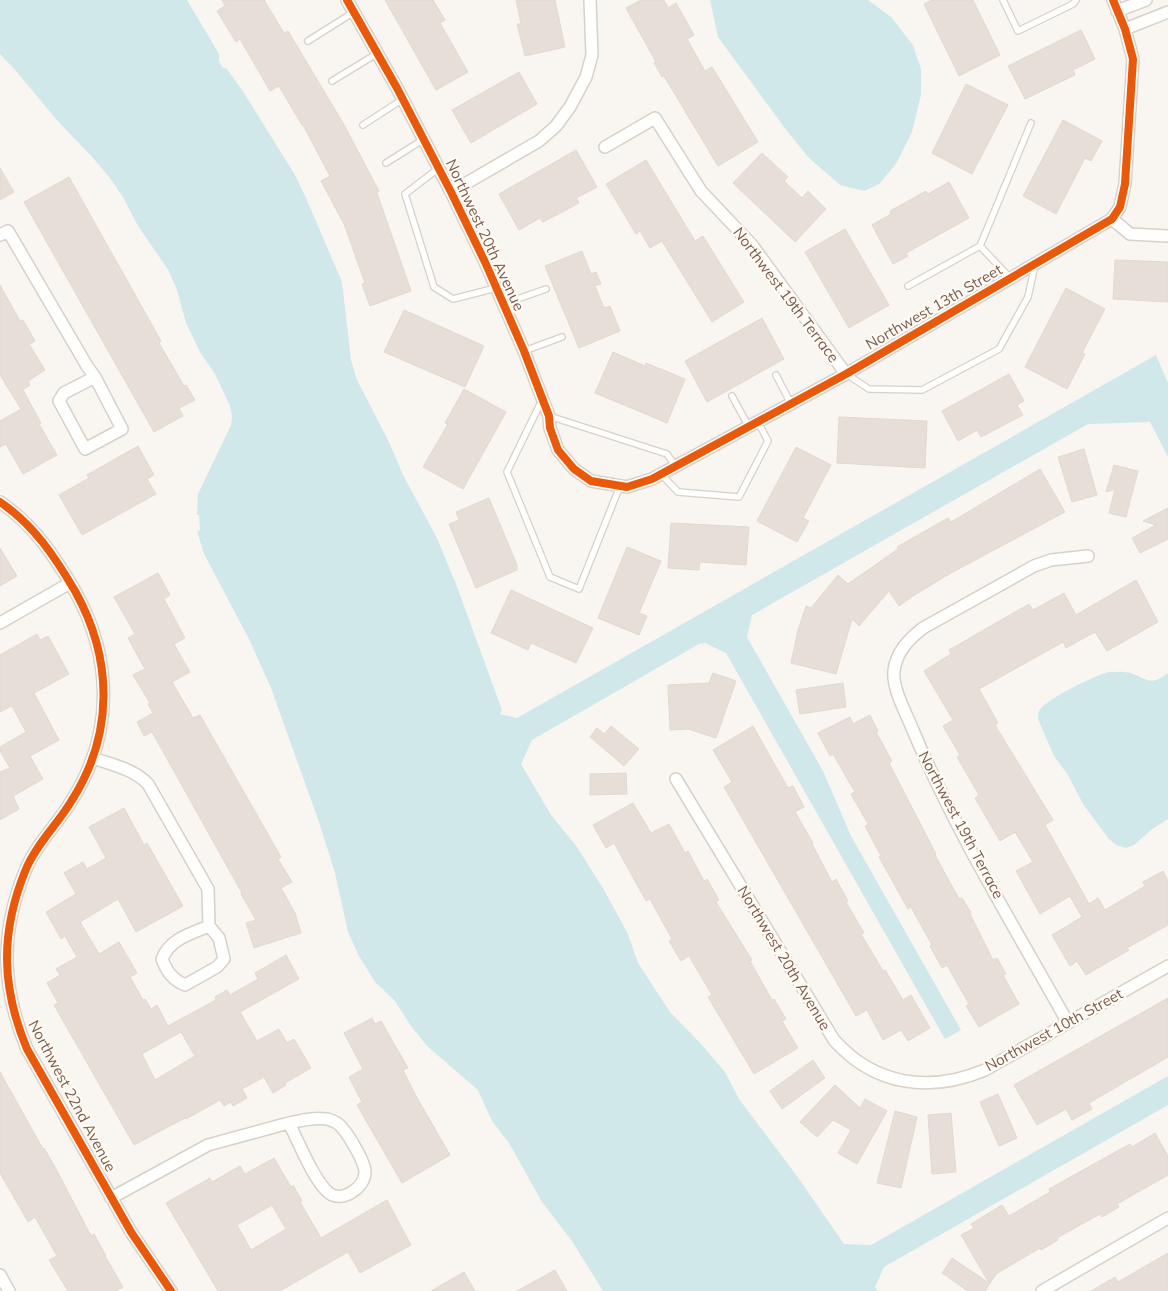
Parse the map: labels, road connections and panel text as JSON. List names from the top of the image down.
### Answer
{
  "streets": {
    "street": [
      "Northwest 20th Avenue",
      "Northwest 19th Terrace",
      "Northwest 13th Street",
      "Northwest 10th Street",
      "Northwest 22nd Avenue"
    ]
  },
  "crossings": [
    ["Northwest 20th Avenue", "Northwest 13th Street"],
    ["Northwest 20th Avenue", "Northwest 10th Street"],
    ["Northwest 19th Terrace", "Northwest 13th Street"],
    ["Northwest 19th Terrace", "Northwest 10th Street"]
  ]
}
